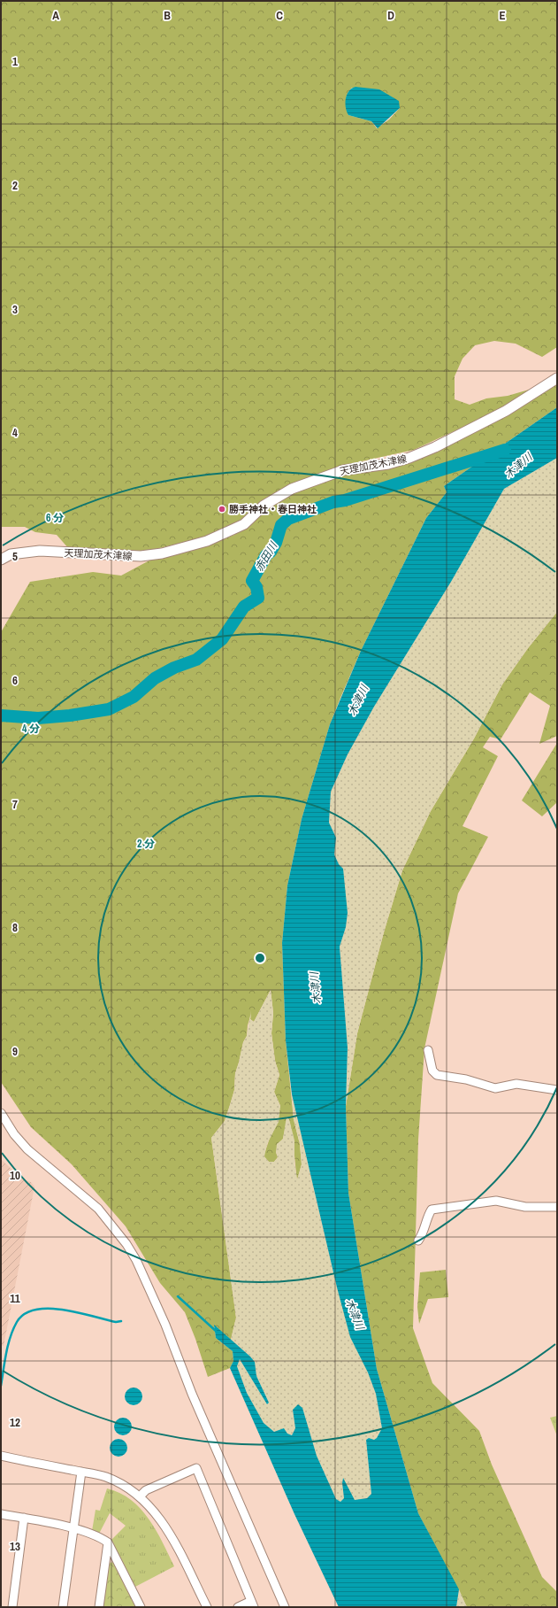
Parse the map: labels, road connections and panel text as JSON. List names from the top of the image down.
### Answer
{
  "streets": {
    "main road": ["天理加茂木津線"]
  },
  "water": ["木津川", "赤田川"],
  "places": ["勝手神社・春日神社"],
  "grid": {
    "columns": [
      "A",
      "B",
      "C",
      "D",
      "E"
    ],
    "rows": [
      "1",
      "2",
      "3",
      "4",
      "5",
      "6",
      "7",
      "8",
      "9",
      "10",
      "11",
      "12",
      "13"
    ]
  },
  "rings": ["6 分", "4 分", "2 分"]
}
